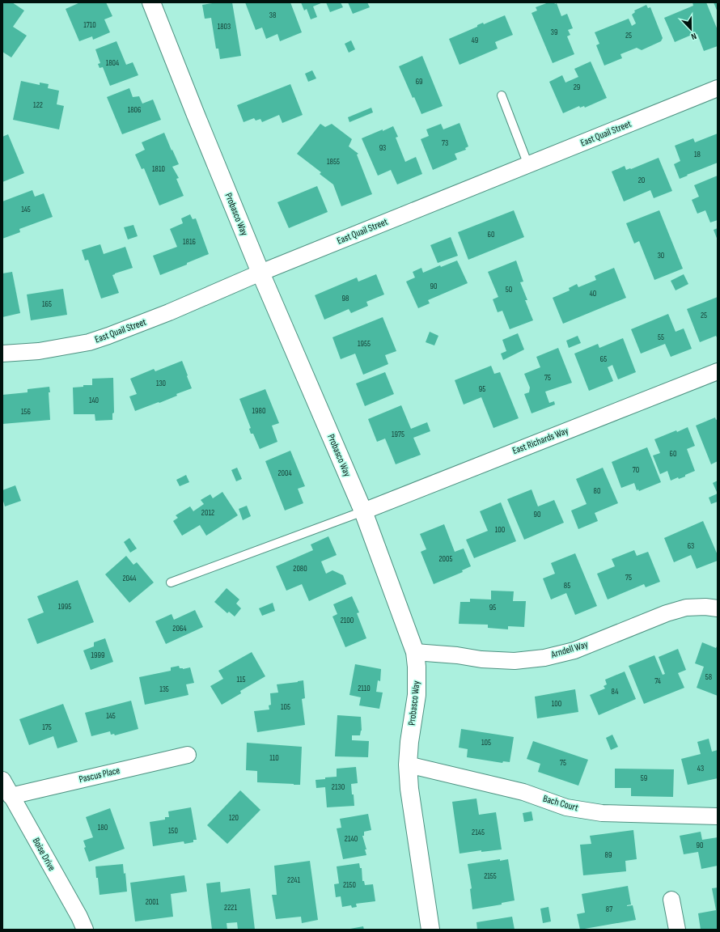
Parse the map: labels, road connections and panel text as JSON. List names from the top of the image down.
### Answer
{
  "streets": {
    "street": [
      "East Quail Street",
      "Probasco Way",
      "East Richards Way",
      "Arndell Way",
      "Pascus Place",
      "Bach Court",
      "Boise Drive"
    ]
  },
  "crossings": [
    ["East Quail Street", "Probasco Way"],
    ["Probasco Way", "East Richards Way"],
    ["Probasco Way", "Arndell Way"],
    ["Probasco Way", "Bach Court"],
    ["Pascus Place", "Boise Drive"]
  ],
  "house_numbers": [
    "38",
    "1710",
    "1803",
    "39",
    "25",
    "49",
    "1804",
    "69",
    "29",
    "122",
    "1806",
    "73",
    "93",
    "18",
    "1855",
    "1810",
    "20",
    "145",
    "60",
    "1816",
    "30",
    "90",
    "50",
    "40",
    "98",
    "165",
    "25",
    "55",
    "1955",
    "65",
    "75",
    "130",
    "95",
    "140",
    "1980",
    "156",
    "1975",
    "60",
    "70",
    "2004",
    "80",
    "2012",
    "90",
    "100",
    "63",
    "2005",
    "2080",
    "75",
    "2044",
    "85",
    "1995",
    "95",
    "2100",
    "2064",
    "1999",
    "58",
    "115",
    "74",
    "2110",
    "135",
    "84",
    "100",
    "105",
    "145",
    "175",
    "105",
    "110",
    "75",
    "43",
    "59",
    "2130",
    "120",
    "180",
    "150",
    "2145",
    "2140",
    "90",
    "89",
    "2155",
    "2241",
    "2150",
    "2001",
    "2221",
    "87"
  ],
  "north": "bottom"
}
